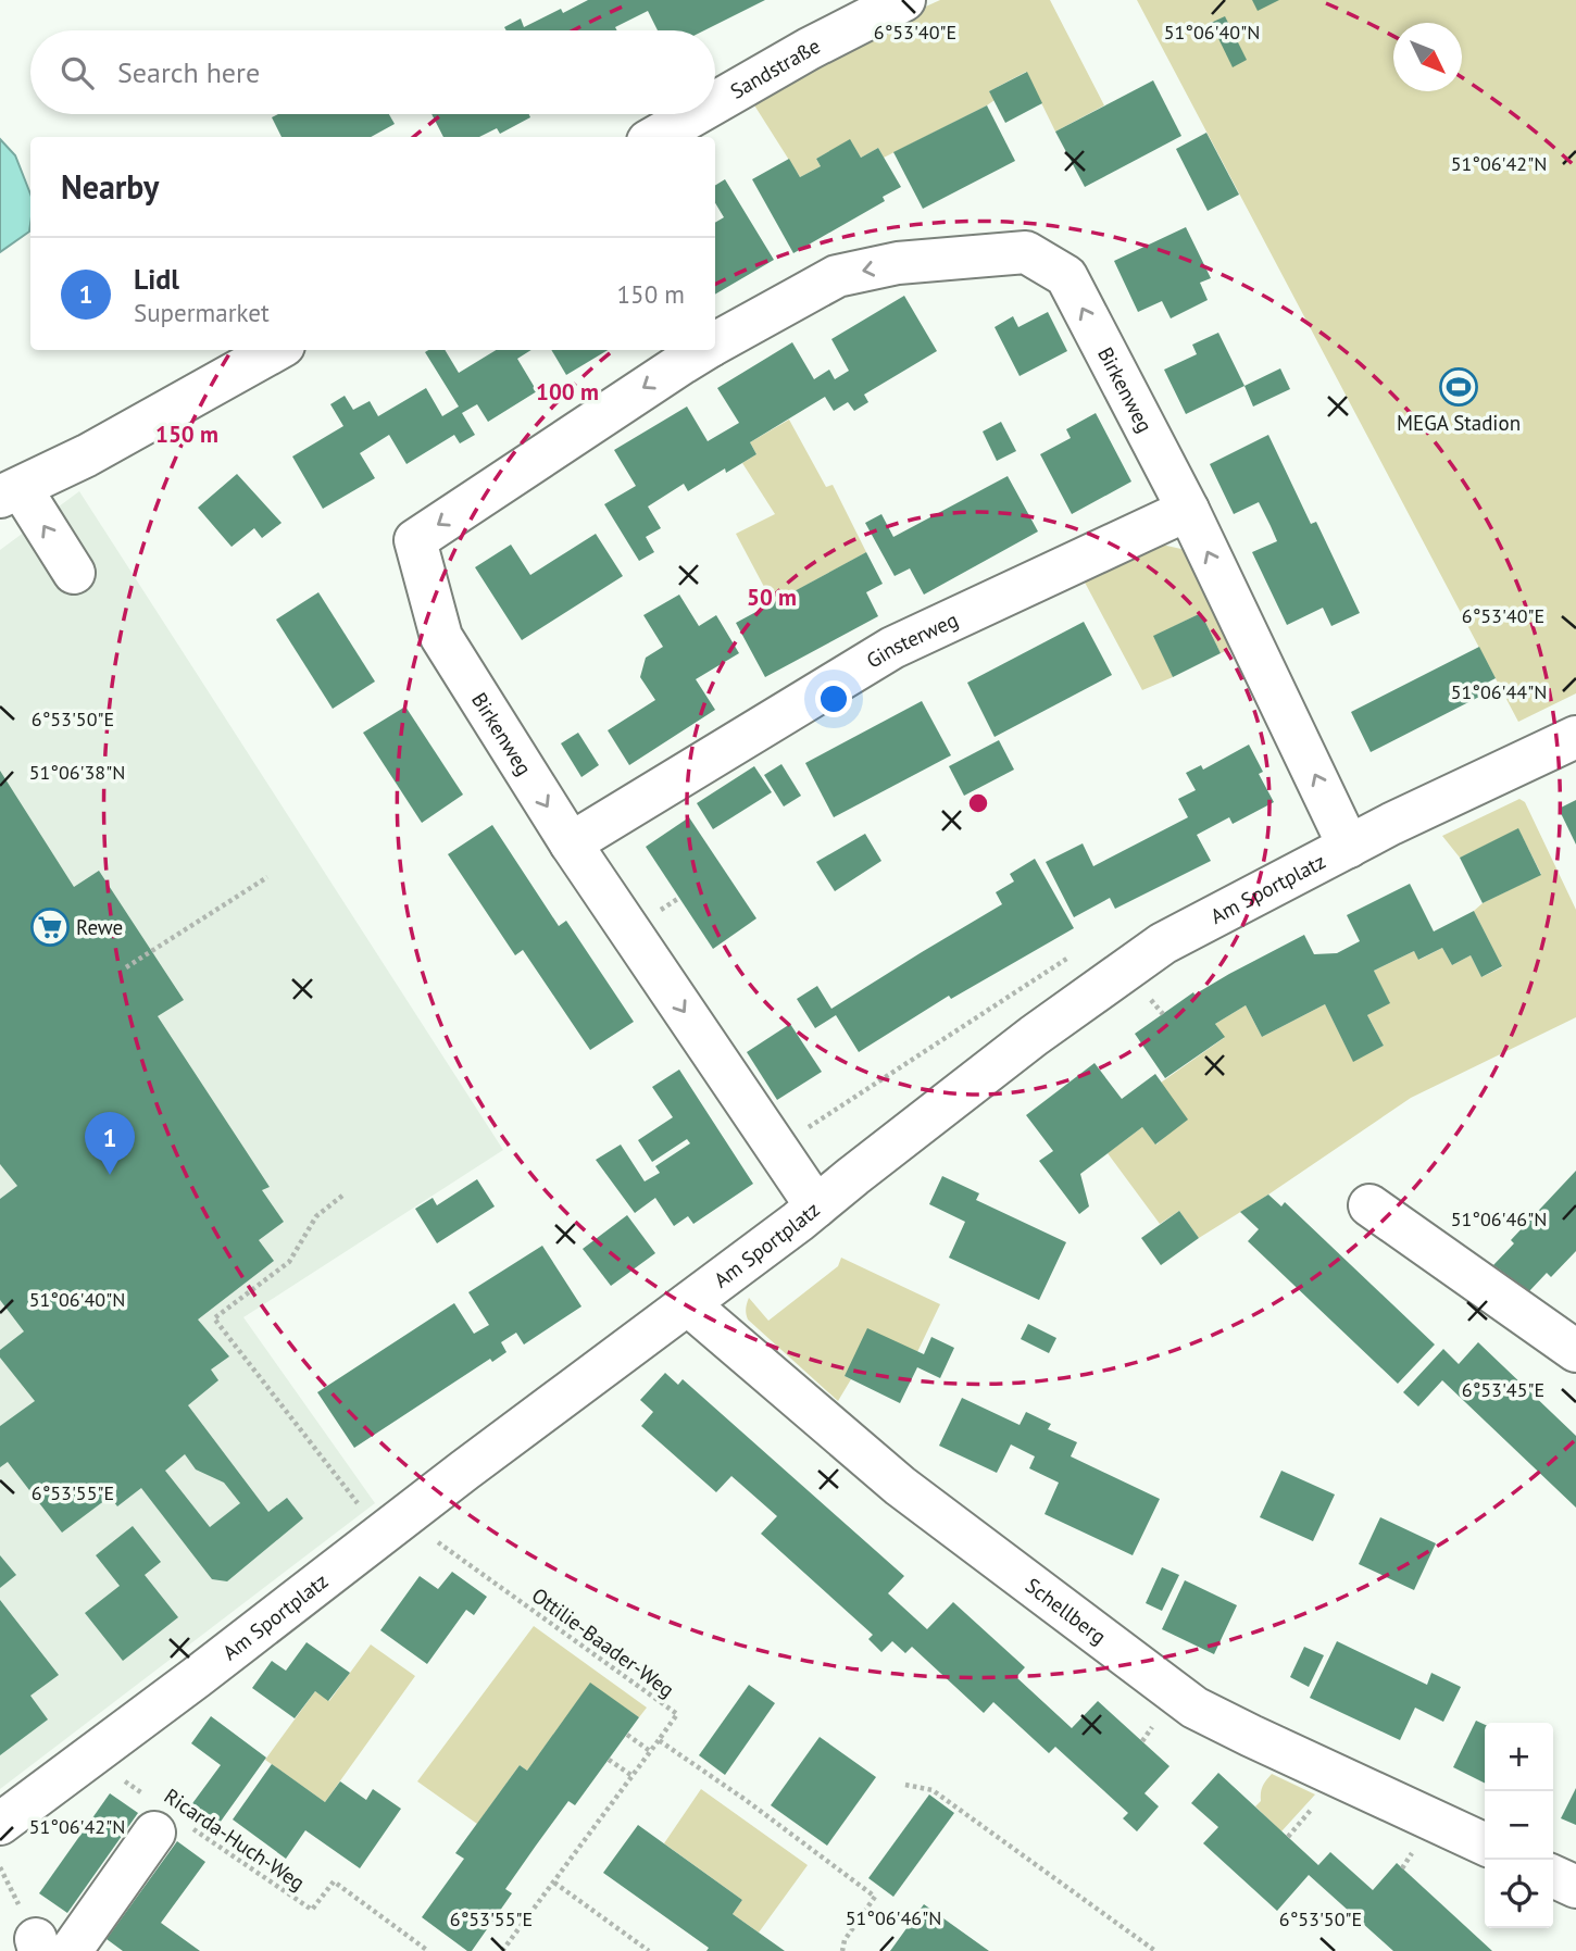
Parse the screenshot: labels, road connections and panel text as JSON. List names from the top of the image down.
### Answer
{
  "streets": {
    "street": [
      "Sandstraße",
      "Birkenweg",
      "Ginsterweg",
      "Am Sportplatz",
      "Schellberg"
    ],
    "path": ["Ottilie-Baader-Weg", "Ricarda-Huch-Weg"]
  },
  "crossings": [
    ["Birkenweg", "Ginsterweg"],
    ["Birkenweg", "Am Sportplatz"],
    ["Am Sportplatz", "Schellberg"],
    ["Am Sportplatz", "Ottilie-Baader-Weg"],
    ["Am Sportplatz", "Ricarda-Huch-Weg"]
  ],
  "places": {
    "sports": ["MEGA Stadion"],
    "supermarket": ["Rewe"]
  },
  "north": "bottom right",
  "page": {
    "search": "Search here",
    "heading": "Nearby",
    "list": [
      {
        "mark": "1",
        "name": "Lidl",
        "note": "Supermarket",
        "value": "150 m"
      }
    ],
    "pins": "1",
    "map_buttons": ["+", "−"]
  },
  "coordinates": [
    "6°53'40\"E",
    "51°06'40\"N",
    "51°06'42\"N",
    "51°06'44\"N",
    "6°53'50\"E",
    "51°06'38\"N",
    "51°06'46\"N",
    "6°53'45\"E",
    "6°53'55\"E"
  ],
  "rings": ["100 m", "150 m", "50 m"]
}
